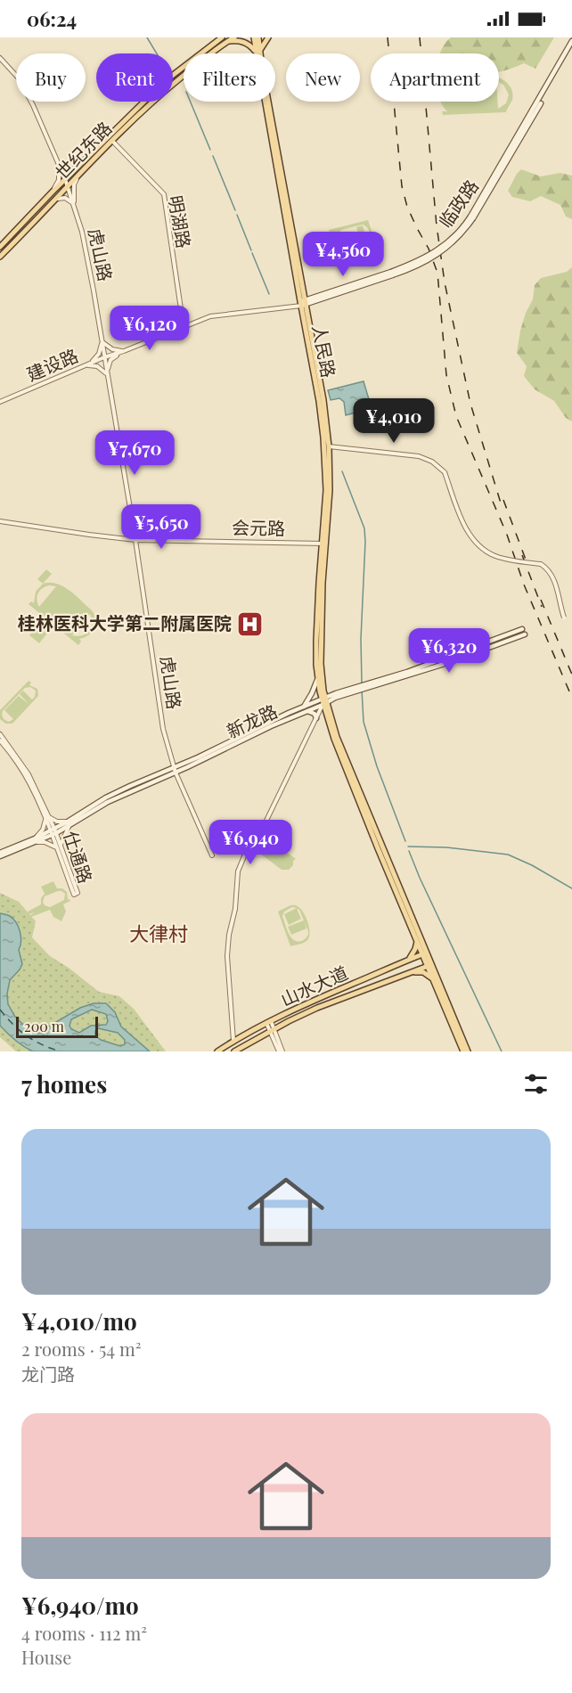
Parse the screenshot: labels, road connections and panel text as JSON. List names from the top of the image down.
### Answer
{
  "streets": {
    "main road": [
      "世纪东路",
      "临政路",
      "人民路",
      "新龙路",
      "山水大道"
    ],
    "street": [
      "明湖路",
      "虎山路",
      "建设路",
      "会元路",
      "仕通路"
    ]
  },
  "crossings": [
    ["世纪东路", "明湖路"],
    ["世纪东路", "虎山路"],
    ["临政路", "人民路"],
    ["临政路", "建设路"],
    ["明湖路", "建设路"],
    ["虎山路", "建设路"],
    ["虎山路", "会元路"],
    ["虎山路", "新龙路"],
    ["人民路", "建设路"],
    ["人民路", "会元路"],
    ["人民路", "新龙路"],
    ["新龙路", "仕通路"]
  ],
  "districts": ["大律村"],
  "places": {
    "hospital": ["桂林医科大学第二附属医院"]
  },
  "scale_bar": "200 m",
  "page": {
    "status": "06:24",
    "chip": [
      "Buy",
      "Rent",
      "Filters",
      "New",
      "Apartment"
    ],
    "price": [
      "¥4,560",
      "¥6,120",
      "¥4,010",
      "¥7,670",
      "¥5,650",
      "¥6,320",
      "¥6,940"
    ],
    "scale": "200 m",
    "heading": "7 homes",
    "list": [
      {
        "name": "¥4,010/mo",
        "note": "2 rooms · 54 m² · 龙门路"
      },
      {
        "name": "¥6,940/mo",
        "note": "4 rooms · 112 m² · House"
      }
    ]
  }
}
